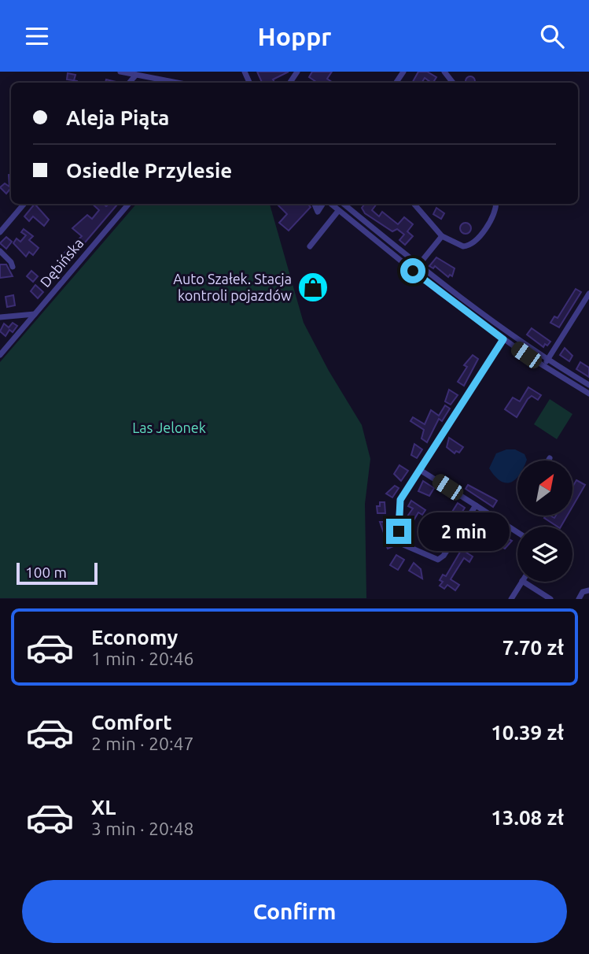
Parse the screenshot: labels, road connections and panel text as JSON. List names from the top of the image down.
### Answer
{
  "streets": {
    "street": ["Dębińska"]
  },
  "parks": ["Las Jelonek"],
  "places": {
    "shop": ["Auto Szałek. Stacja kontroli pojazdów"]
  },
  "scale_bar": "100 m",
  "north": "top right",
  "page": {
    "header": "Hoppr",
    "banner": ["Aleja Piąta", "Osiedle Przylesie"],
    "bubble": "2 min",
    "scale": "100 m",
    "list": [
      {
        "name": "Economy",
        "note": "1 min · 20:46",
        "value": "7.70 zł"
      },
      {
        "name": "Comfort",
        "note": "2 min · 20:47",
        "value": "10.39 zł"
      },
      {
        "name": "XL",
        "note": "3 min · 20:48",
        "value": "13.08 zł"
      }
    ],
    "buttons": "Confirm"
  }
}
